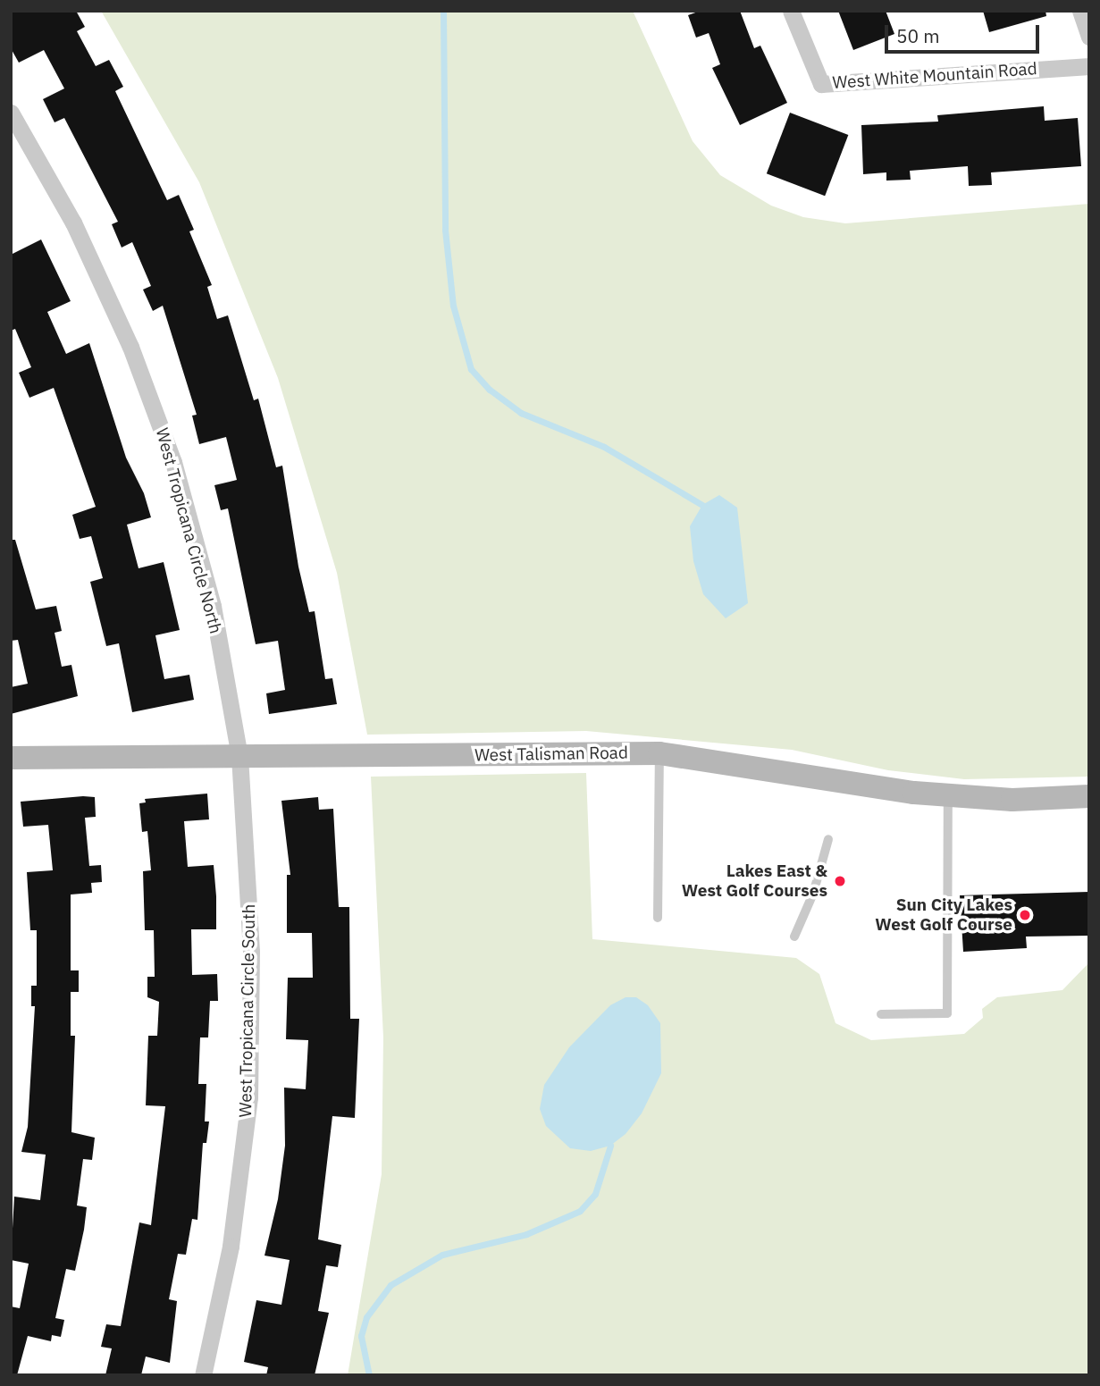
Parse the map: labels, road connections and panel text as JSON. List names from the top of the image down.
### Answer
{
  "streets": {
    "street": [
      "West White Mountain Road",
      "West Tropicana Circle North",
      "West Talisman Road",
      "West Tropicana Circle South"
    ]
  },
  "crossings": [
    ["West Tropicana Circle North", "West Talisman Road"],
    ["West Tropicana Circle North", "West Tropicana Circle South"],
    ["West Talisman Road", "West Tropicana Circle South"]
  ],
  "places": ["Lakes East & West Golf Courses", "Sun City Lakes West Golf Course"],
  "scale_bar": "50 m"
}
